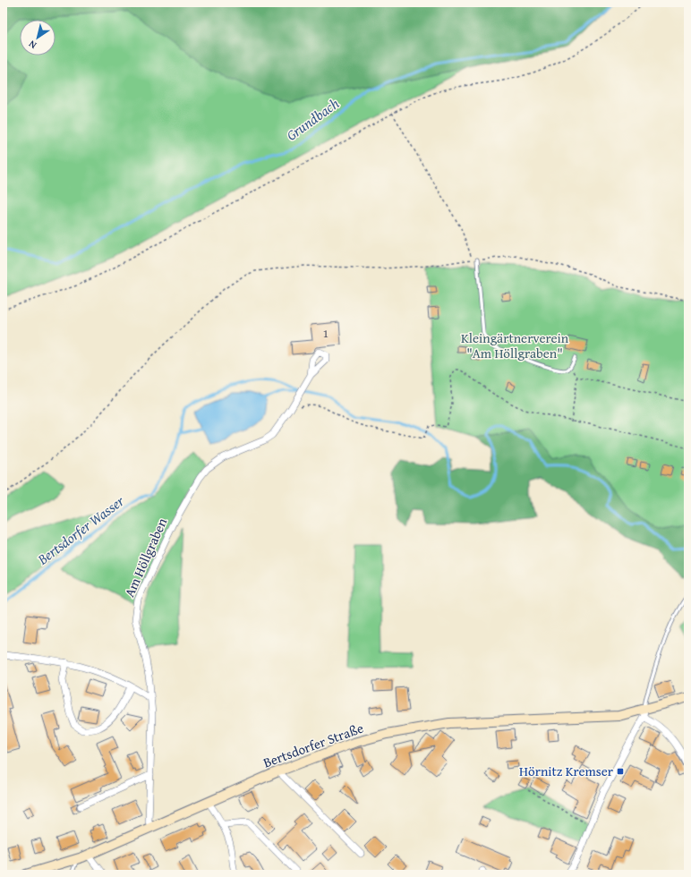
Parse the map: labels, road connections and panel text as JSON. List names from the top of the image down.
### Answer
{
  "streets": {
    "main road": ["Bertsdorfer Straße"],
    "street": ["Am Höllgraben"]
  },
  "crossings": [
    ["Am Höllgraben", "Bertsdorfer Straße"]
  ],
  "water": ["Grundbach", "Bertsdorfer Wasser"],
  "parks": ["Kleingärtnerverein \"Am Höllgraben\""],
  "places": {
    "transit": ["Hörnitz Kremser"]
  },
  "house_numbers": ["1"],
  "north": "bottom left"
}
